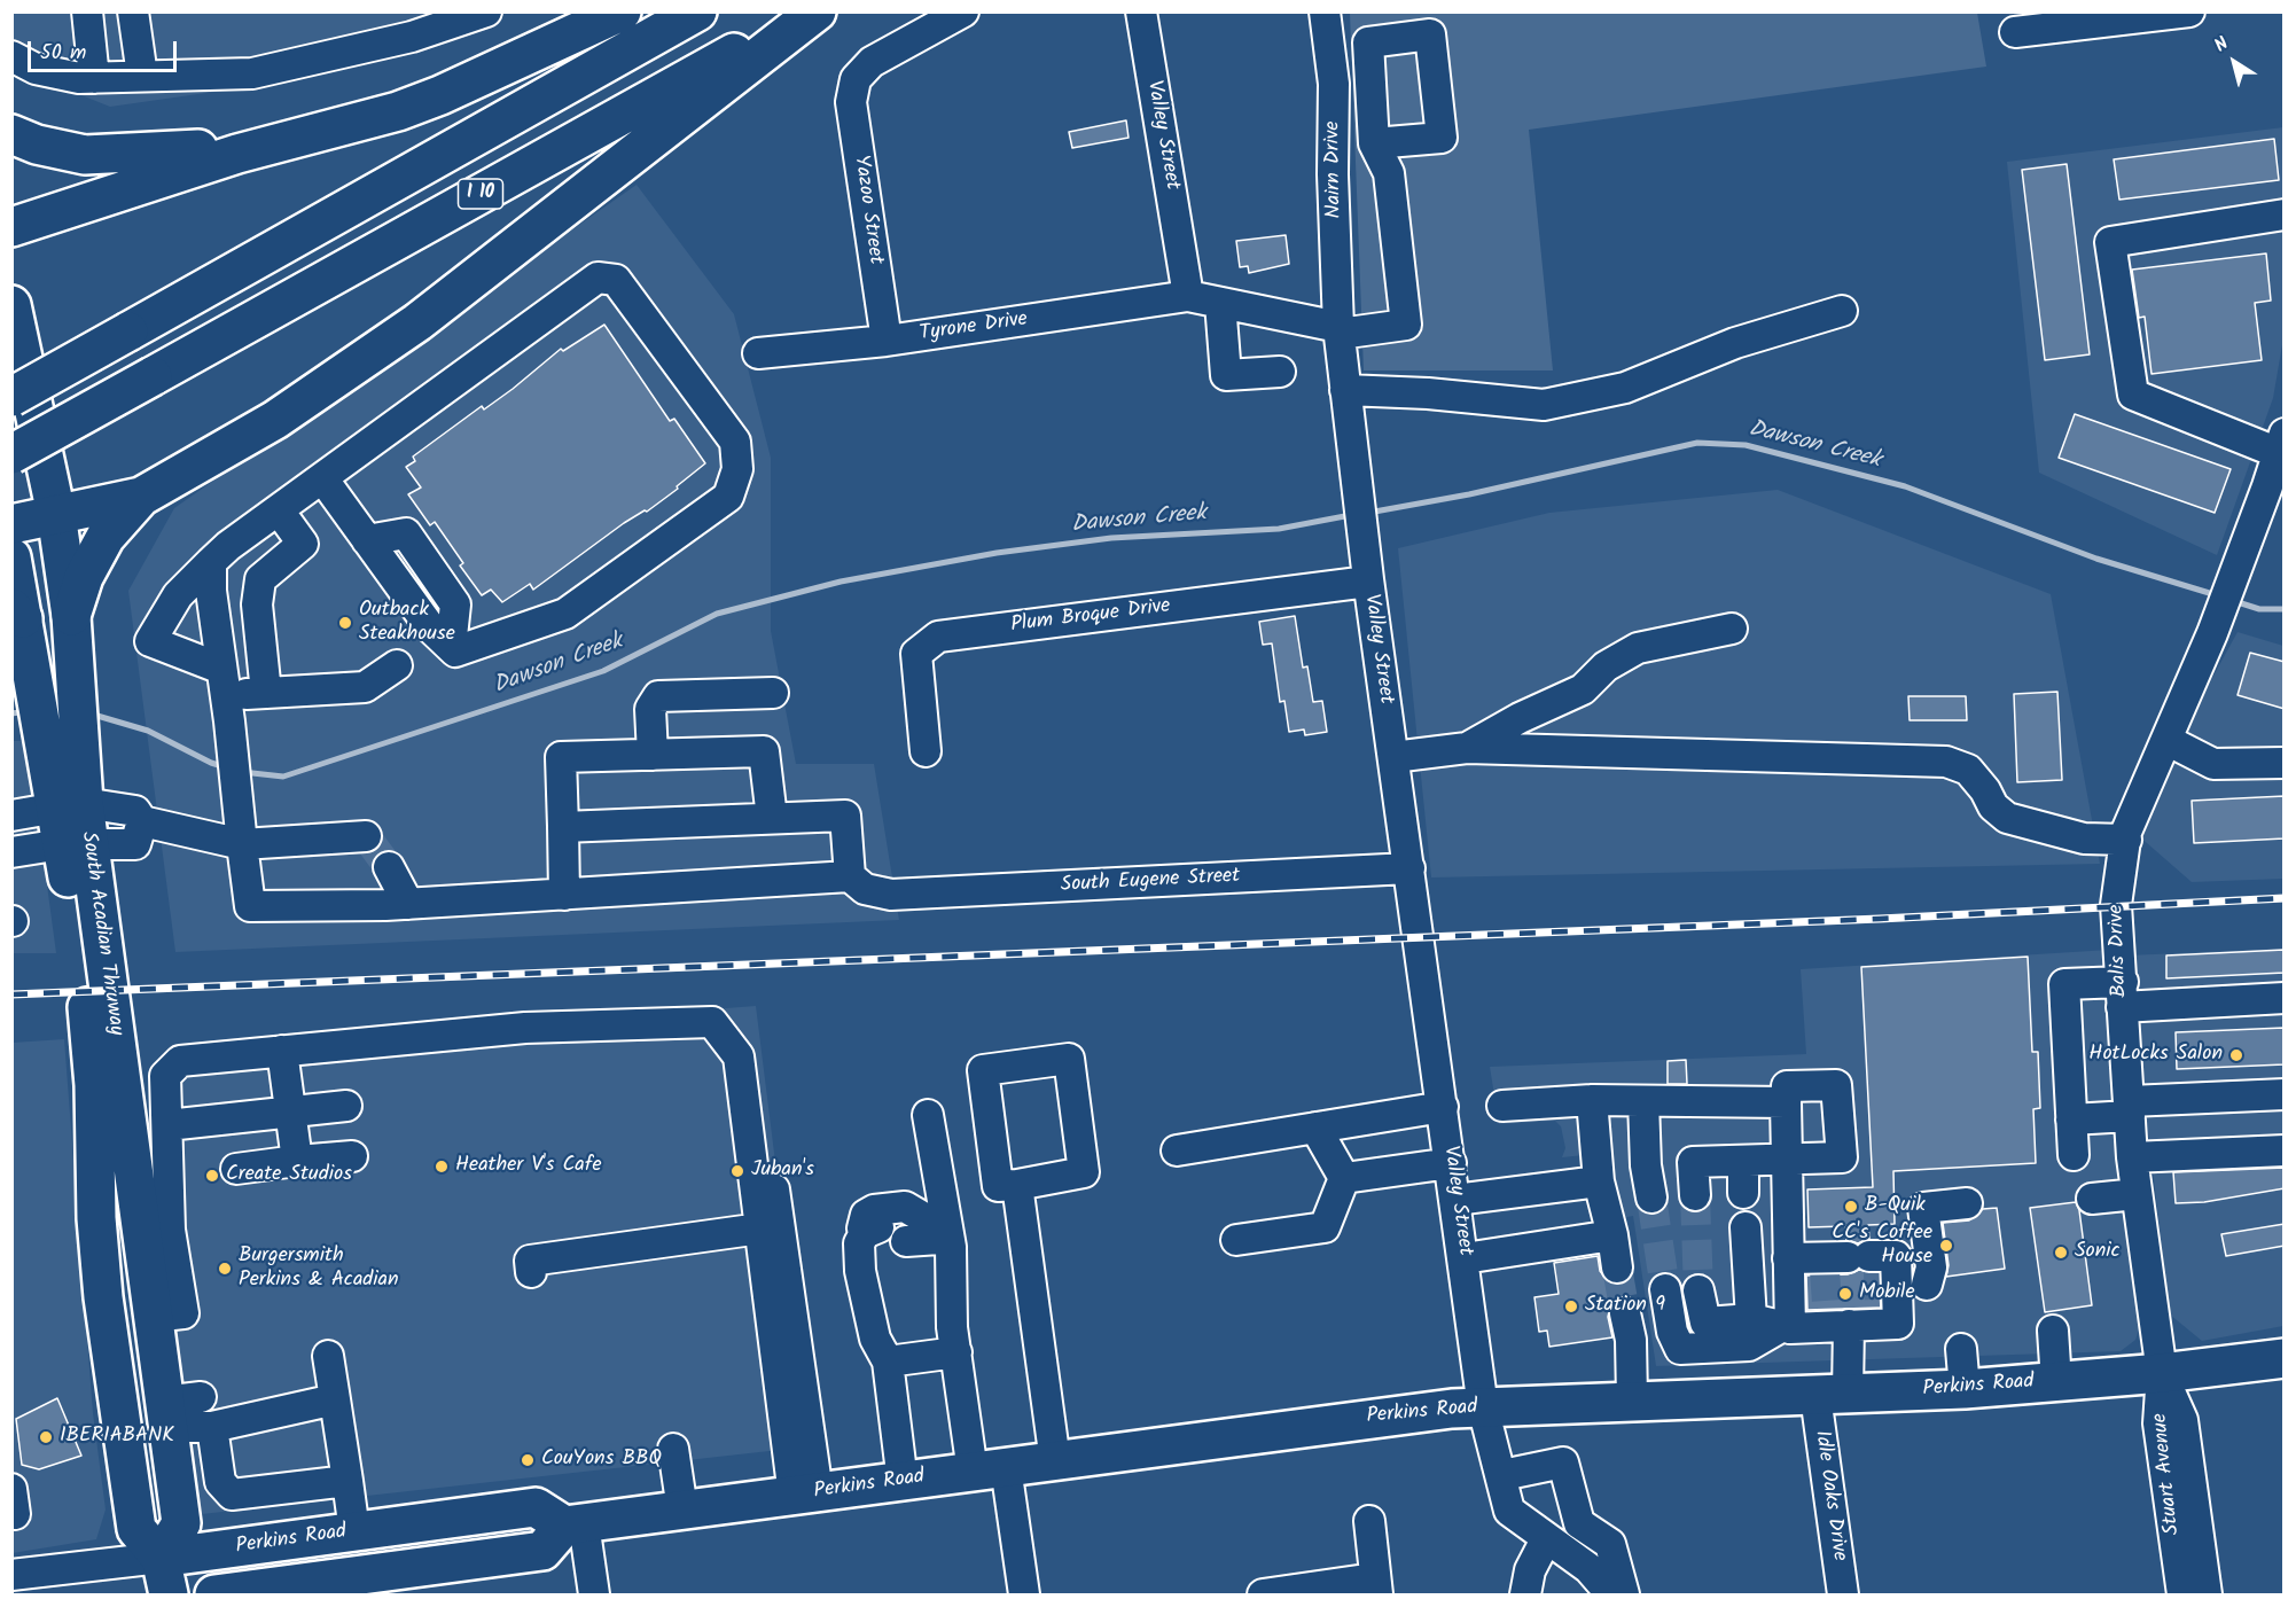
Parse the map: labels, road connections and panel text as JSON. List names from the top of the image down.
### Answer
{
  "streets": {
    "main road": ["I 10", "South Acadian Thruway", "Perkins Road"],
    "street": [
      "Valley Street",
      "Nairn Drive",
      "Yazoo Street",
      "Tyrone Drive",
      "Plum Broque Drive",
      "South Eugene Street",
      "Balis Drive",
      "Stuart Avenue",
      "Idle Oaks Drive"
    ]
  },
  "crossings": [
    ["Valley Street", "Nairn Drive"],
    ["Valley Street", "Tyrone Drive"],
    ["Valley Street", "Plum Broque Drive"],
    ["Valley Street", "South Eugene Street"],
    ["Valley Street", "Perkins Road"],
    ["Yazoo Street", "Tyrone Drive"],
    ["South Acadian Thruway", "Perkins Road"],
    ["Balis Drive", "Perkins Road"],
    ["Balis Drive", "Stuart Avenue"],
    ["Perkins Road", "Stuart Avenue"],
    ["Perkins Road", "Idle Oaks Drive"]
  ],
  "water": ["Dawson Creek"],
  "places": [
    "Outback Steakhouse",
    "HotLocks Salon",
    "Heather V's Cafe",
    "Juban's",
    "Create Studios",
    "B-Quik",
    "CC's Coffee House",
    "Sonic",
    "Burgersmith Perkins & Acadian",
    "Mobile",
    "Station 9",
    "IBERIABANK",
    "CouYons BBQ"
  ],
  "scale_bar": "50 m",
  "north": "top left"
}
